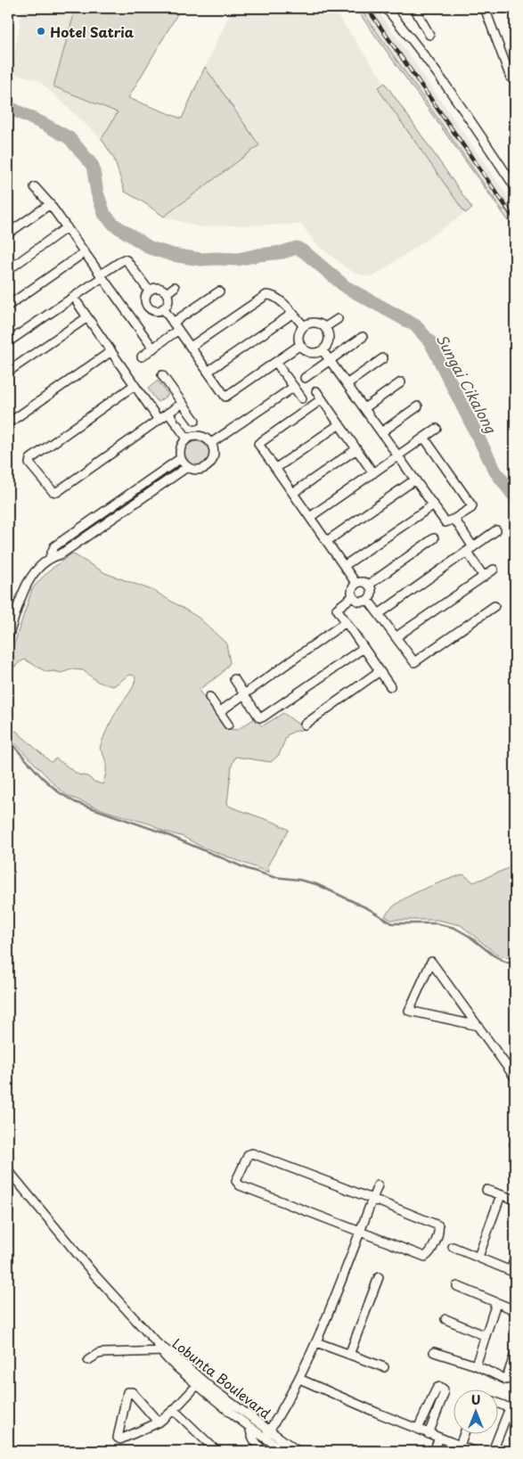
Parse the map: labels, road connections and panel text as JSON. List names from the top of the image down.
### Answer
{
  "streets": {
    "street": ["Lobunta Boulevard"]
  },
  "water": ["Sungai Cikalong"],
  "places": ["Hotel Satria"],
  "north": "top"
}
